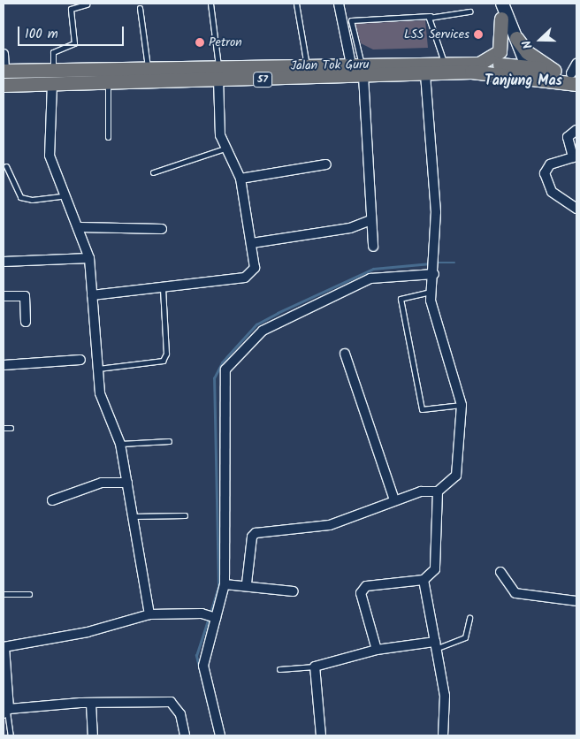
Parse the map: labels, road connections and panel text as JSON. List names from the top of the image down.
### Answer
{
  "streets": {
    "main road": ["Jalan Tok Guru", "57"]
  },
  "districts": ["Tanjung Mas"],
  "places": ["LSS Services", "Petron"],
  "scale_bar": "100 m",
  "north": "left"
}
